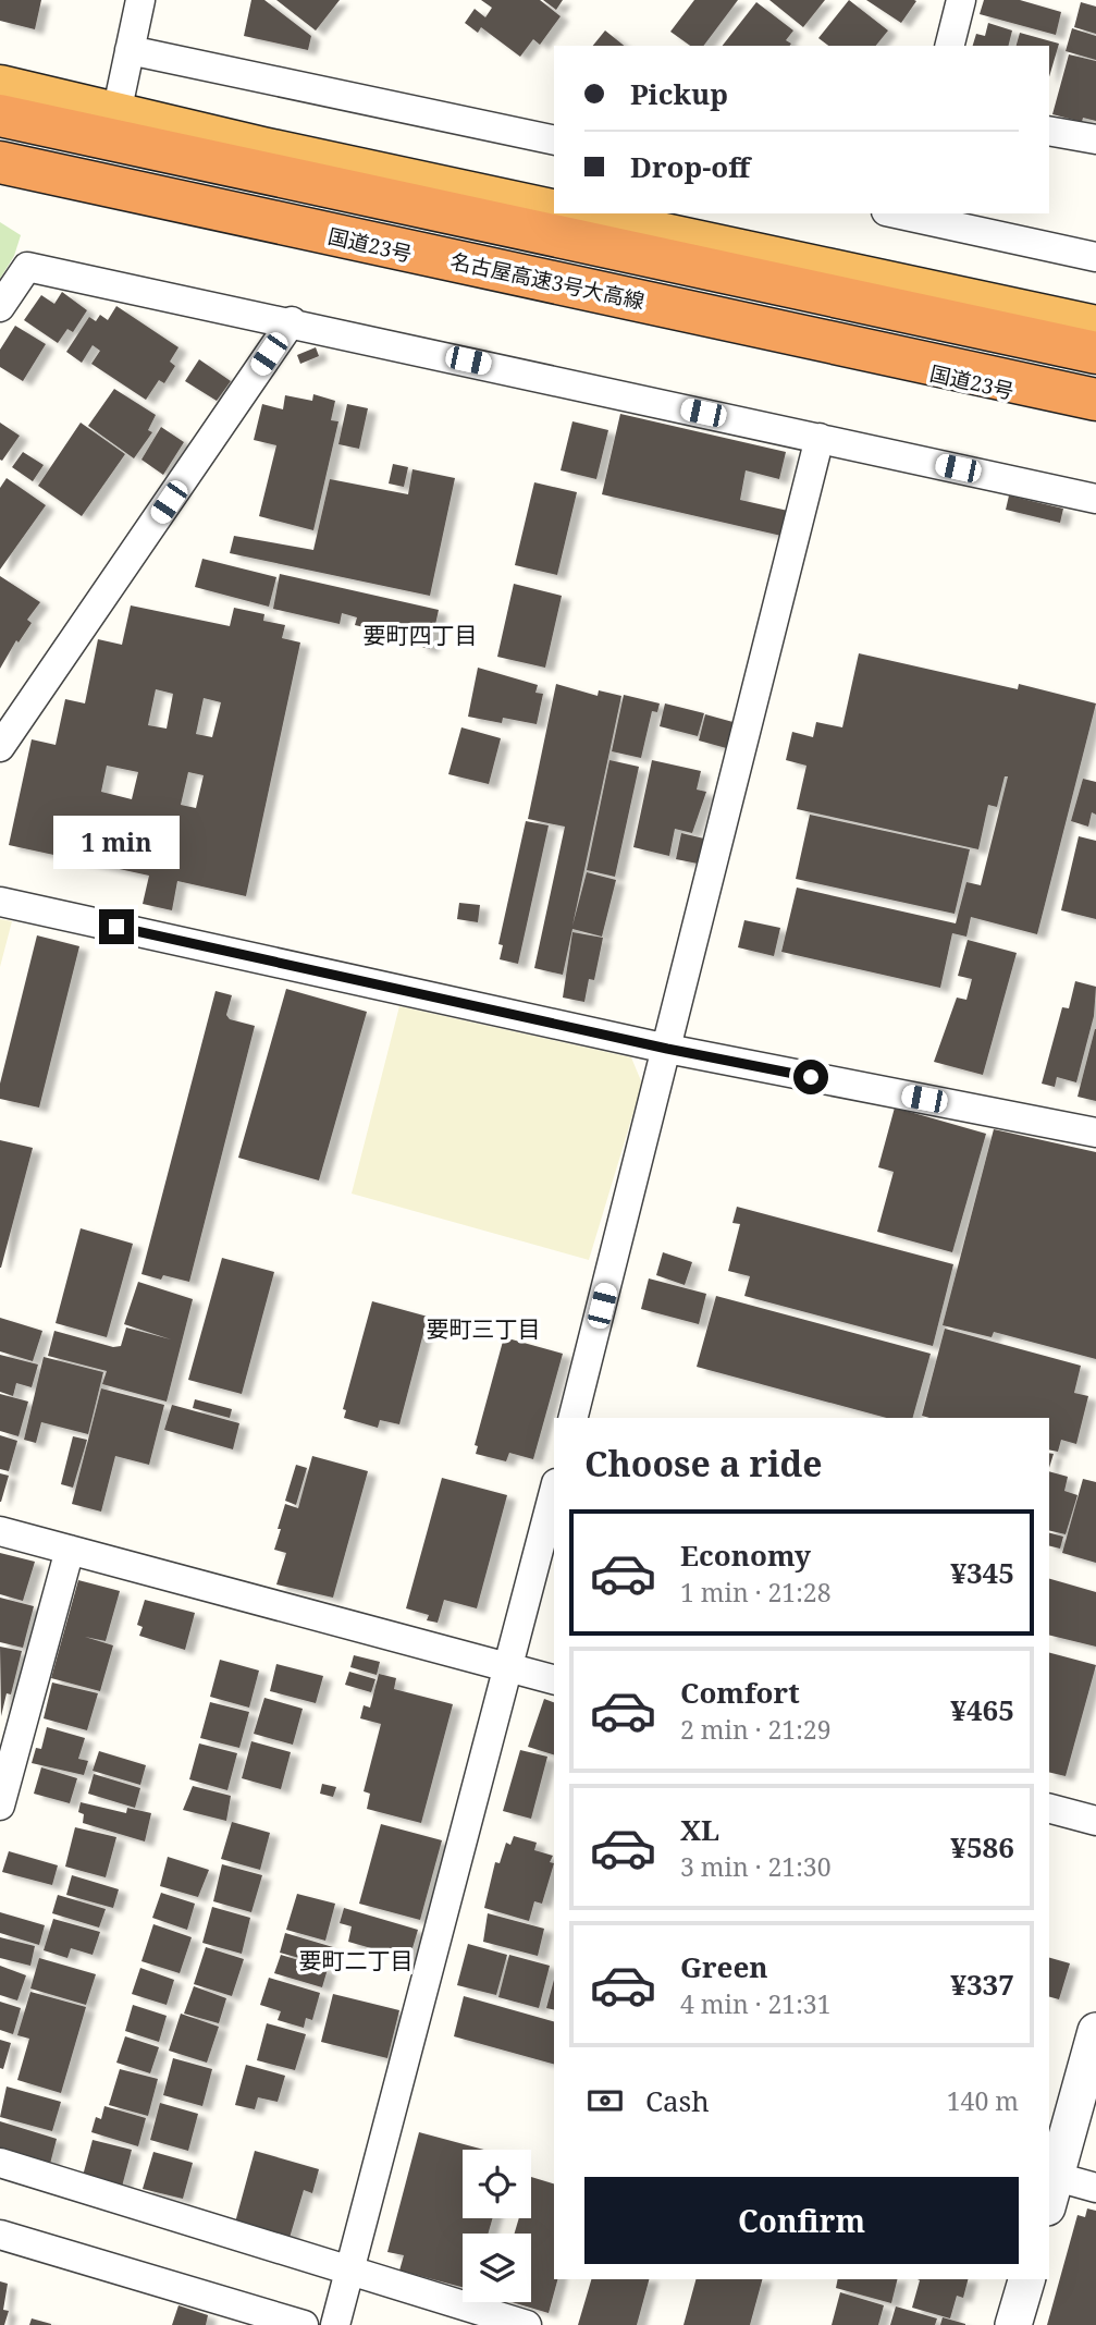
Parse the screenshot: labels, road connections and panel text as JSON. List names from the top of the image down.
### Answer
{
  "streets": {
    "highway": ["国道23号", "名古屋高速3号大高線"]
  },
  "crossings": [
    ["国道23号", "名古屋高速3号大高線"]
  ],
  "districts": ["要町四丁目", "要町三丁目", "要町二丁目"],
  "page": {
    "banner": ["Pickup", "Drop-off"],
    "bubble": "1 min",
    "heading": "Choose a ride",
    "list": [
      {
        "name": "Economy",
        "note": "1 min · 21:28",
        "value": "¥345"
      },
      {
        "name": "Comfort",
        "note": "2 min · 21:29",
        "value": "¥465"
      },
      {
        "name": "XL",
        "note": "3 min · 21:30",
        "value": "¥586"
      },
      {
        "name": "Green",
        "note": "4 min · 21:31",
        "value": "¥337"
      }
    ],
    "pay": ["Cash", "140 m"],
    "buttons": "Confirm"
  }
}
